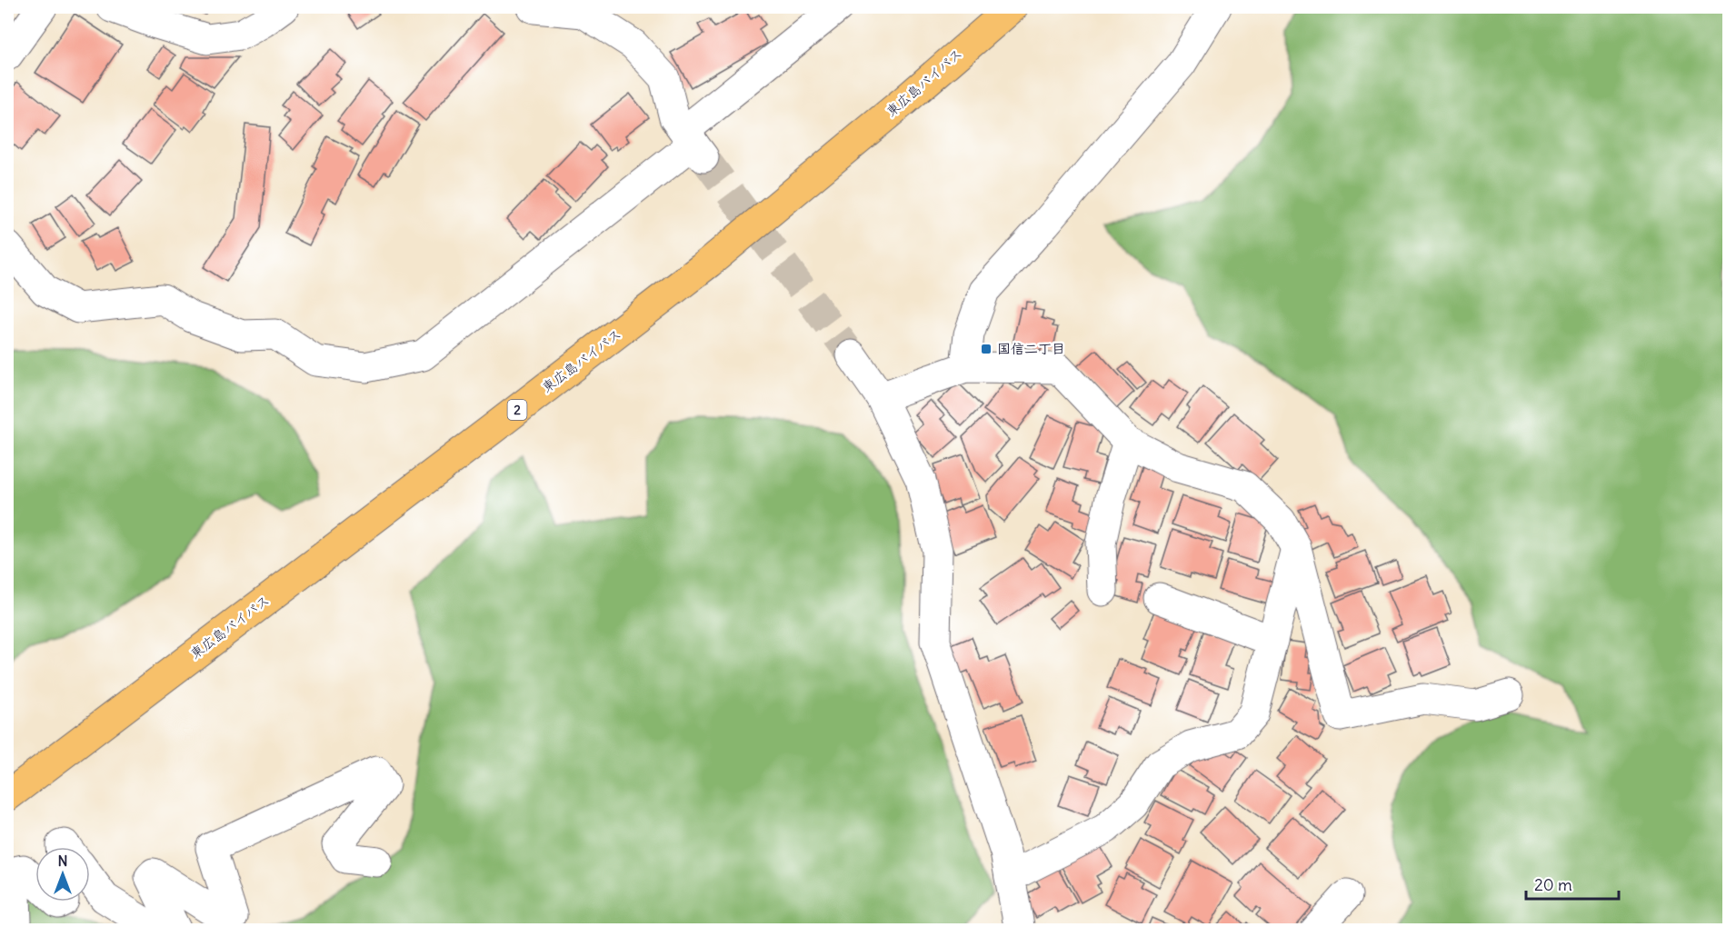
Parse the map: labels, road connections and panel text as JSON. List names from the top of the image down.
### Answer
{
  "streets": {
    "highway": ["東広島バイパス", "2"]
  },
  "places": {
    "transit": ["国信二丁目"]
  },
  "scale_bar": "20 m",
  "north": "top"
}
